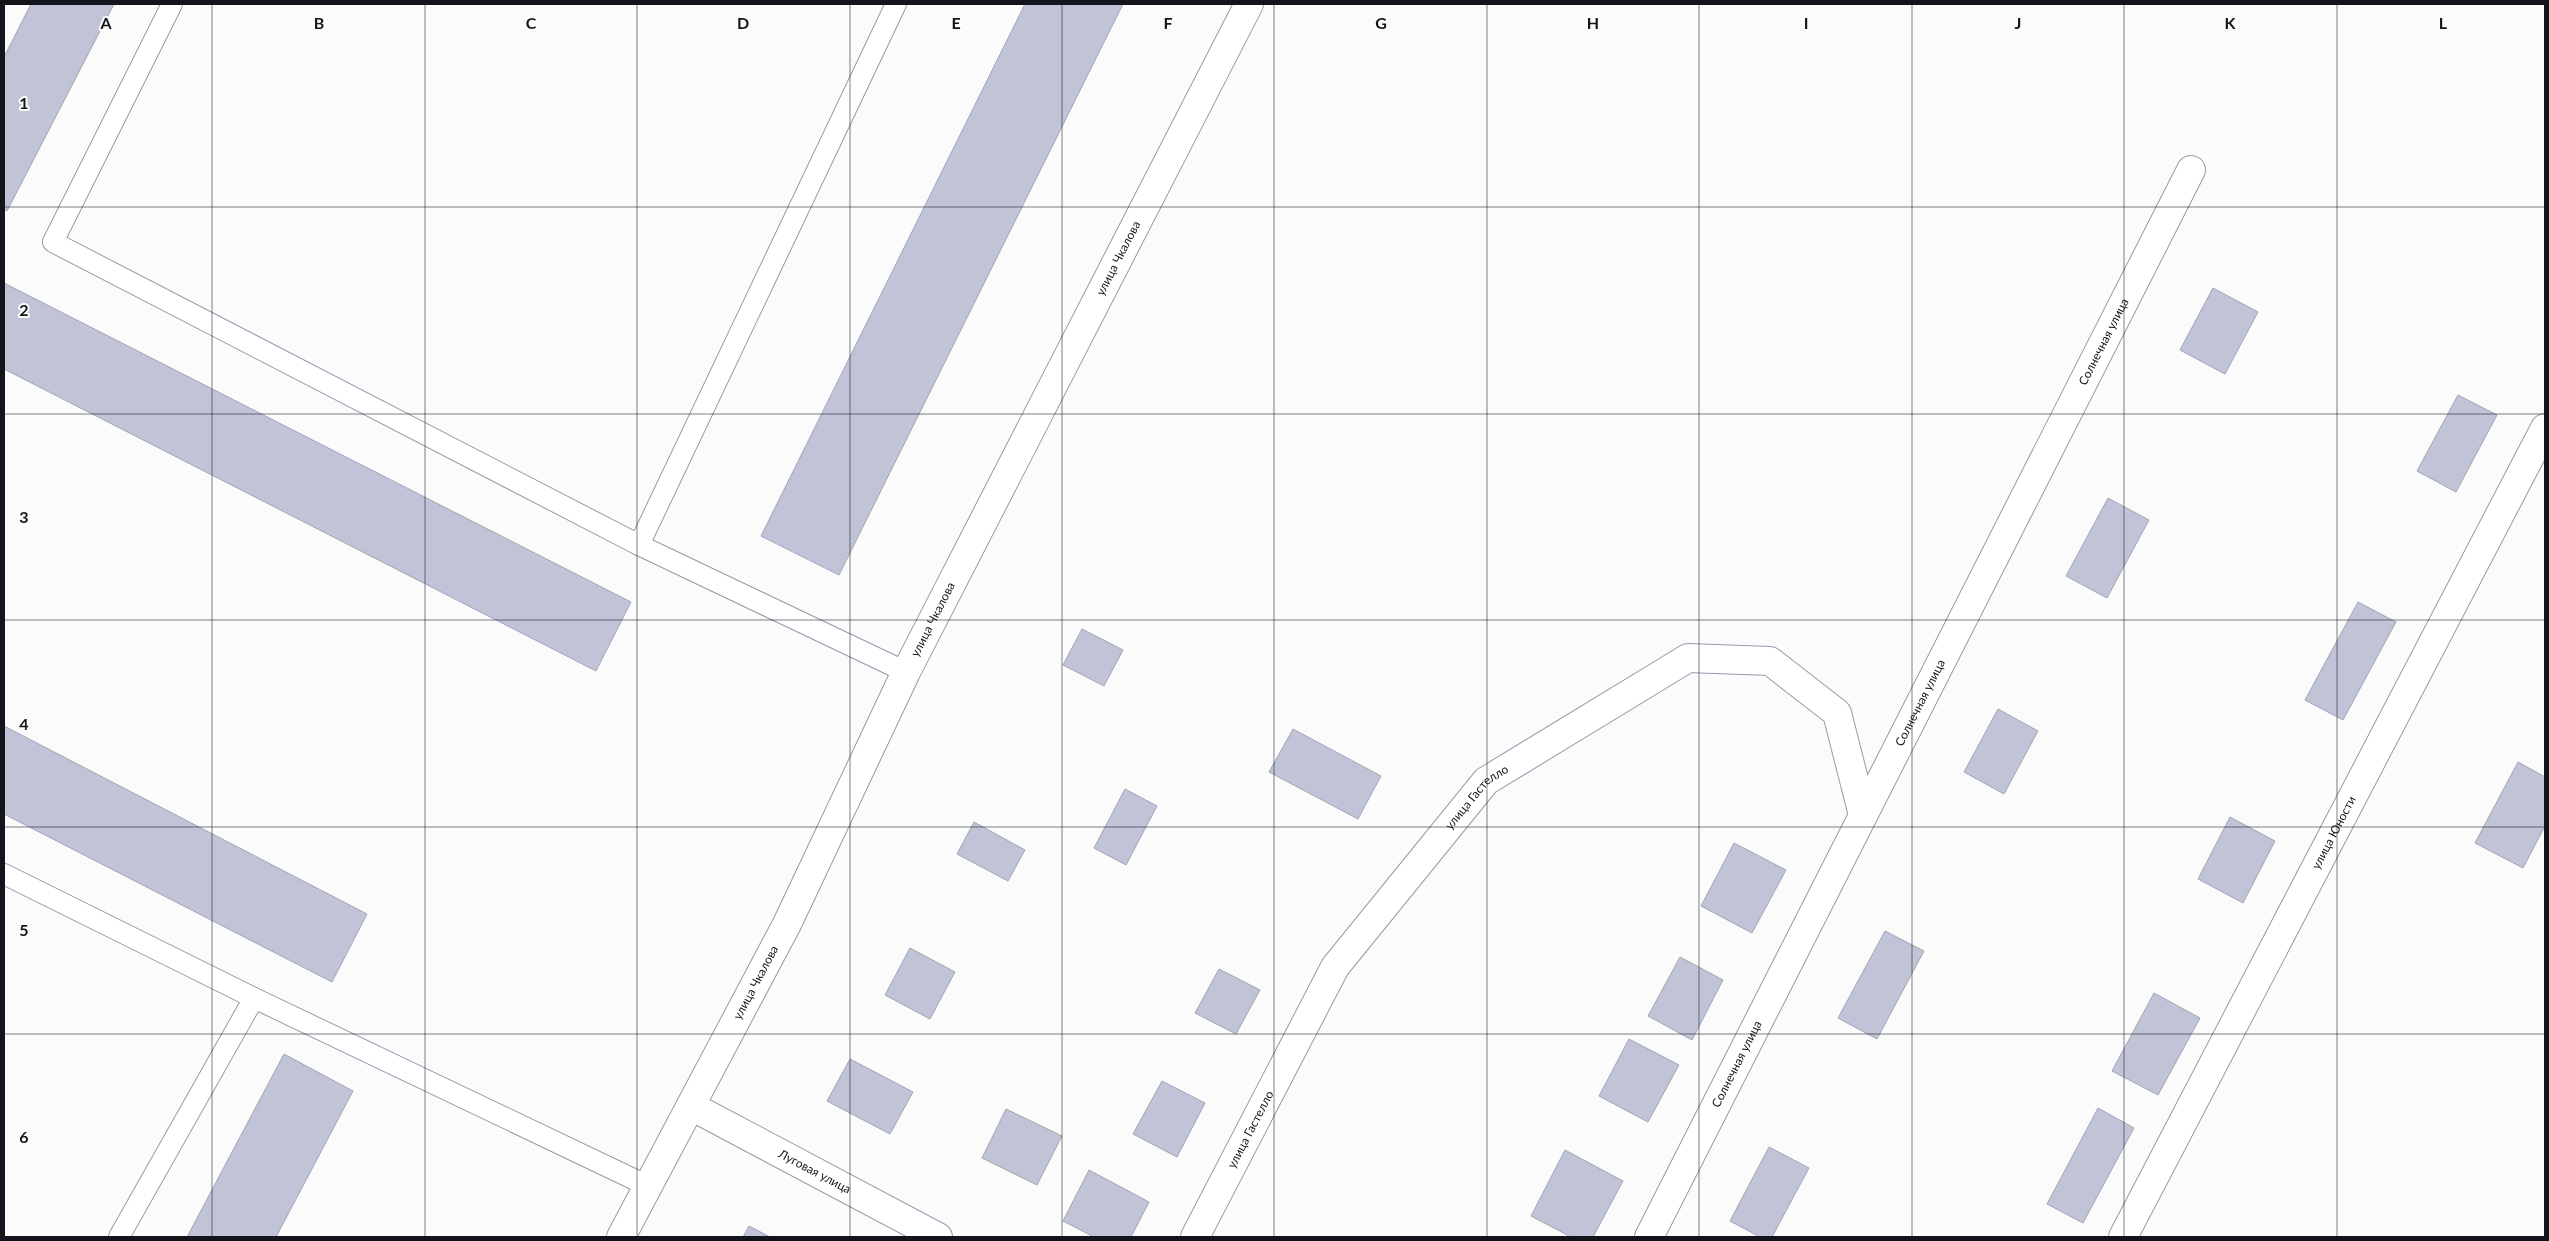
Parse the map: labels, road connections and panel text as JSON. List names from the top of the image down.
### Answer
{
  "streets": {
    "street": [
      "улица Чкалова",
      "Солнечная улица",
      "улица Гастелло",
      "улица Юности",
      "Луговая улица"
    ]
  },
  "crossings": [
    ["улица Чкалова", "Луговая улица"],
    ["Солнечная улица", "улица Гастелло"]
  ],
  "grid": {
    "columns": [
      "A",
      "B",
      "C",
      "D",
      "E",
      "F",
      "G",
      "H",
      "I",
      "J",
      "K",
      "L"
    ],
    "rows": [
      "1",
      "2",
      "3",
      "4",
      "5",
      "6"
    ]
  }
}
